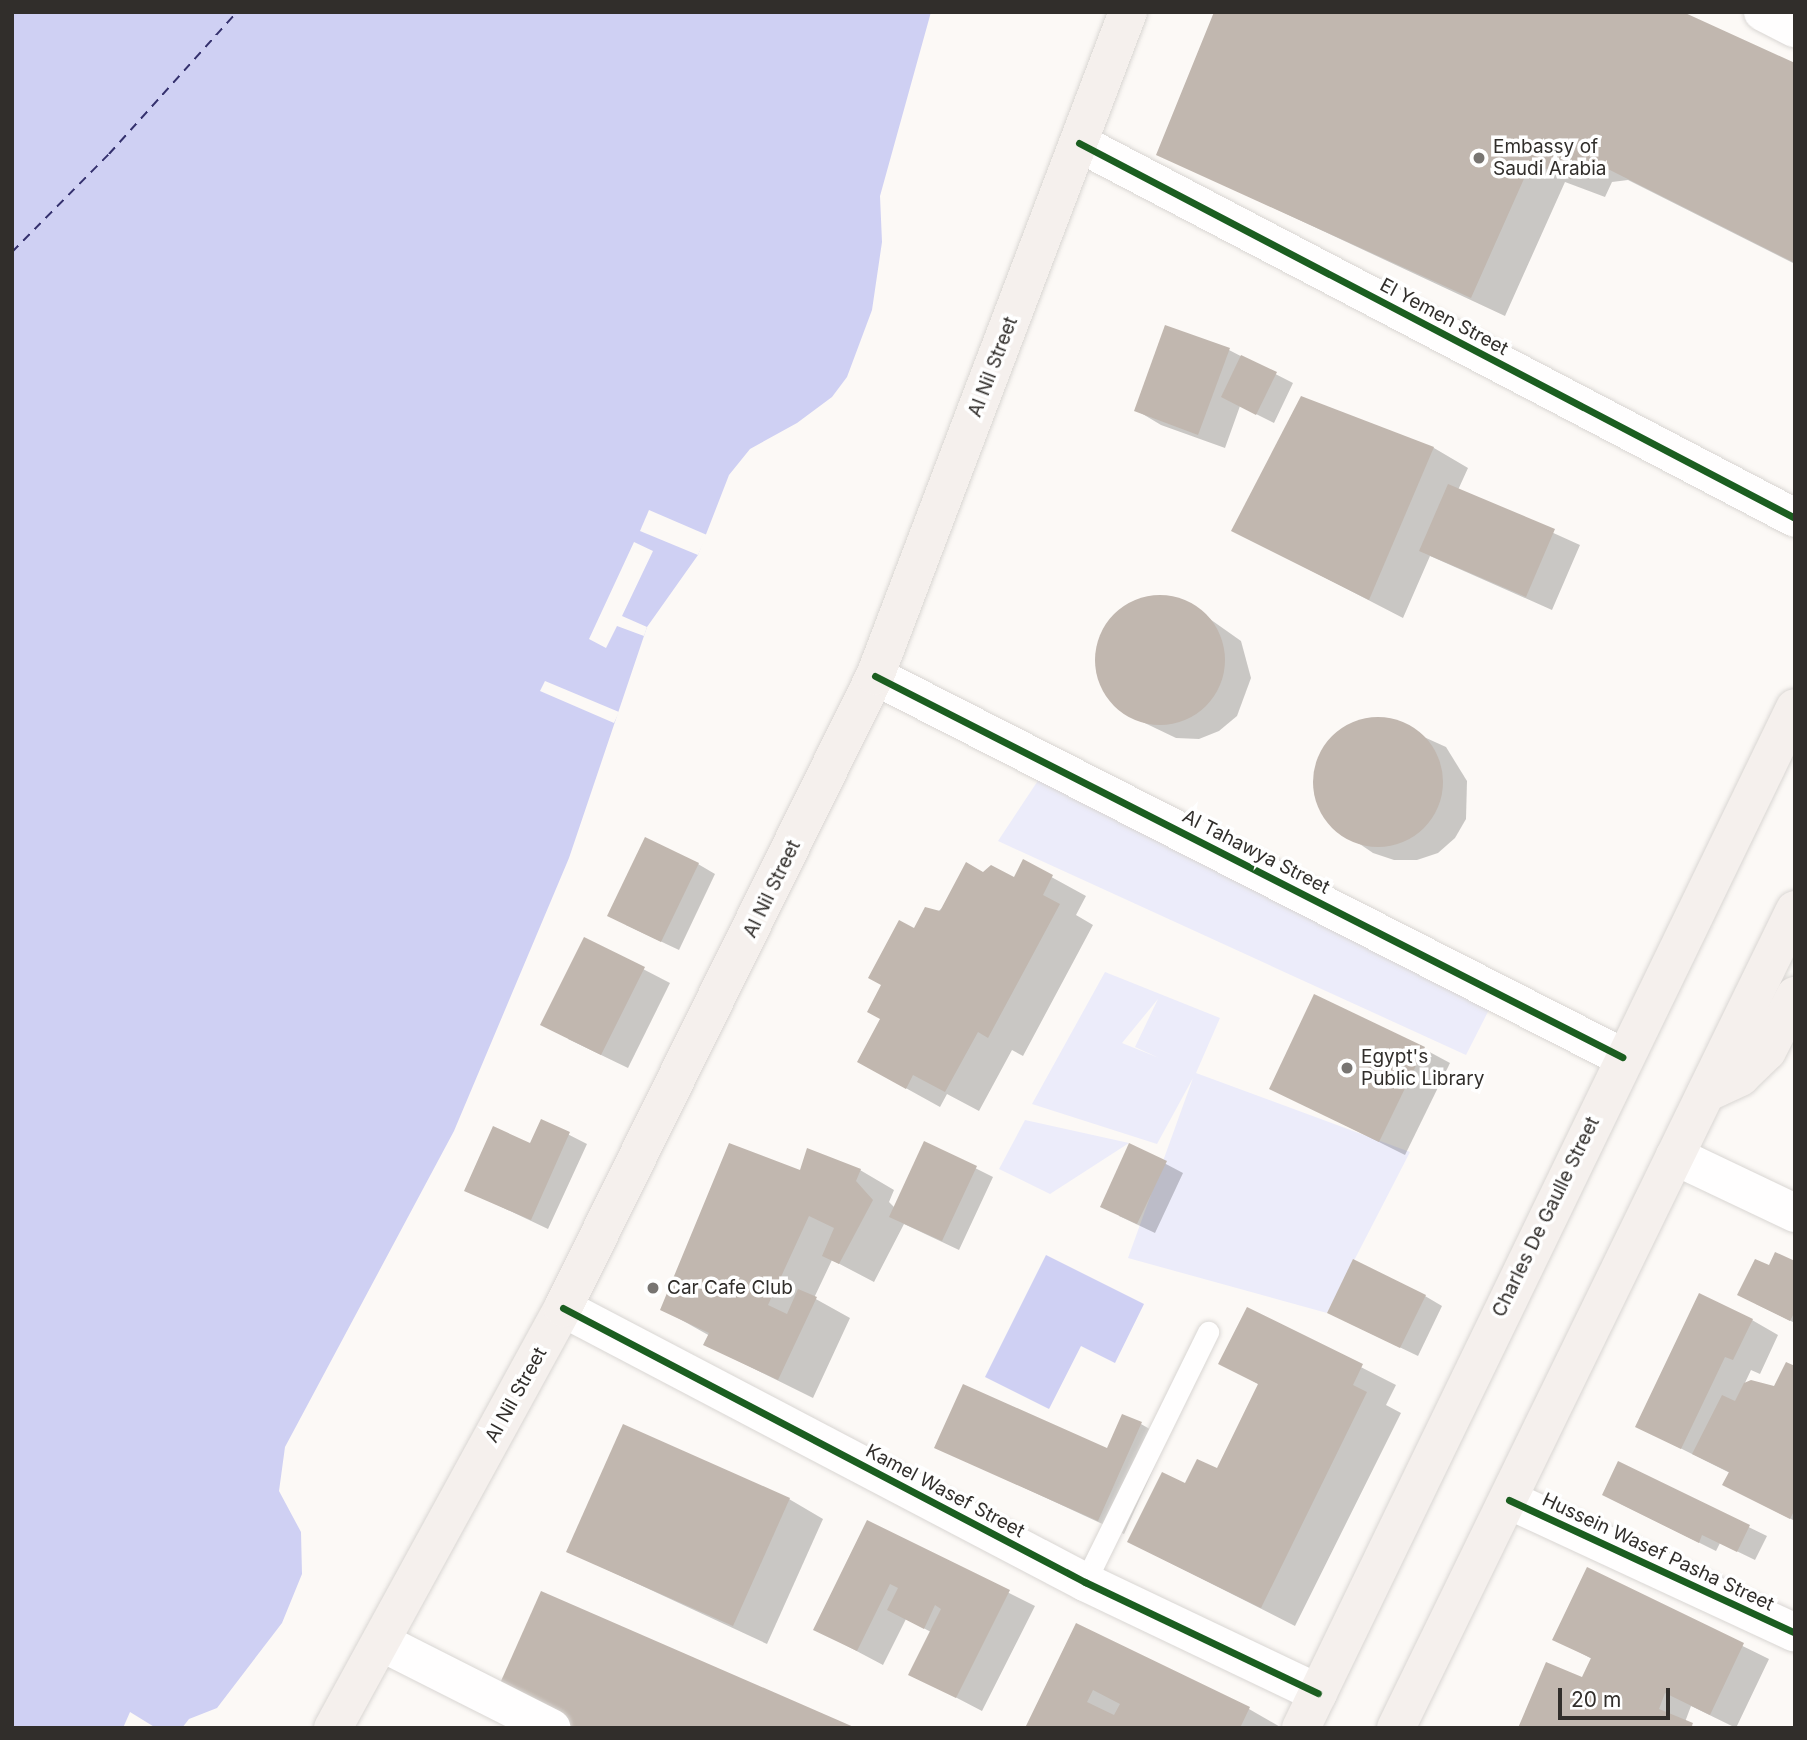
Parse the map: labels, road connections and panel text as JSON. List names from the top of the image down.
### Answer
{
  "streets": {
    "main road": ["Al Nil Street", "Charles De Gaulle Street"],
    "street": [
      "El Yemen Street",
      "Al Tahawya Street",
      "Kamel Wasef Street",
      "Hussein Wasef Pasha Street"
    ]
  },
  "crossings": [
    ["El Yemen Street", "Al Nil Street"],
    ["Al Nil Street", "Al Tahawya Street"],
    ["Al Nil Street", "Kamel Wasef Street"],
    ["Al Tahawya Street", "Charles De Gaulle Street"],
    ["Charles De Gaulle Street", "Kamel Wasef Street"]
  ],
  "places": ["Embassy of Saudi Arabia", "Egypt's Public Library", "Car Cafe Club"],
  "scale_bar": "20 m"
}
